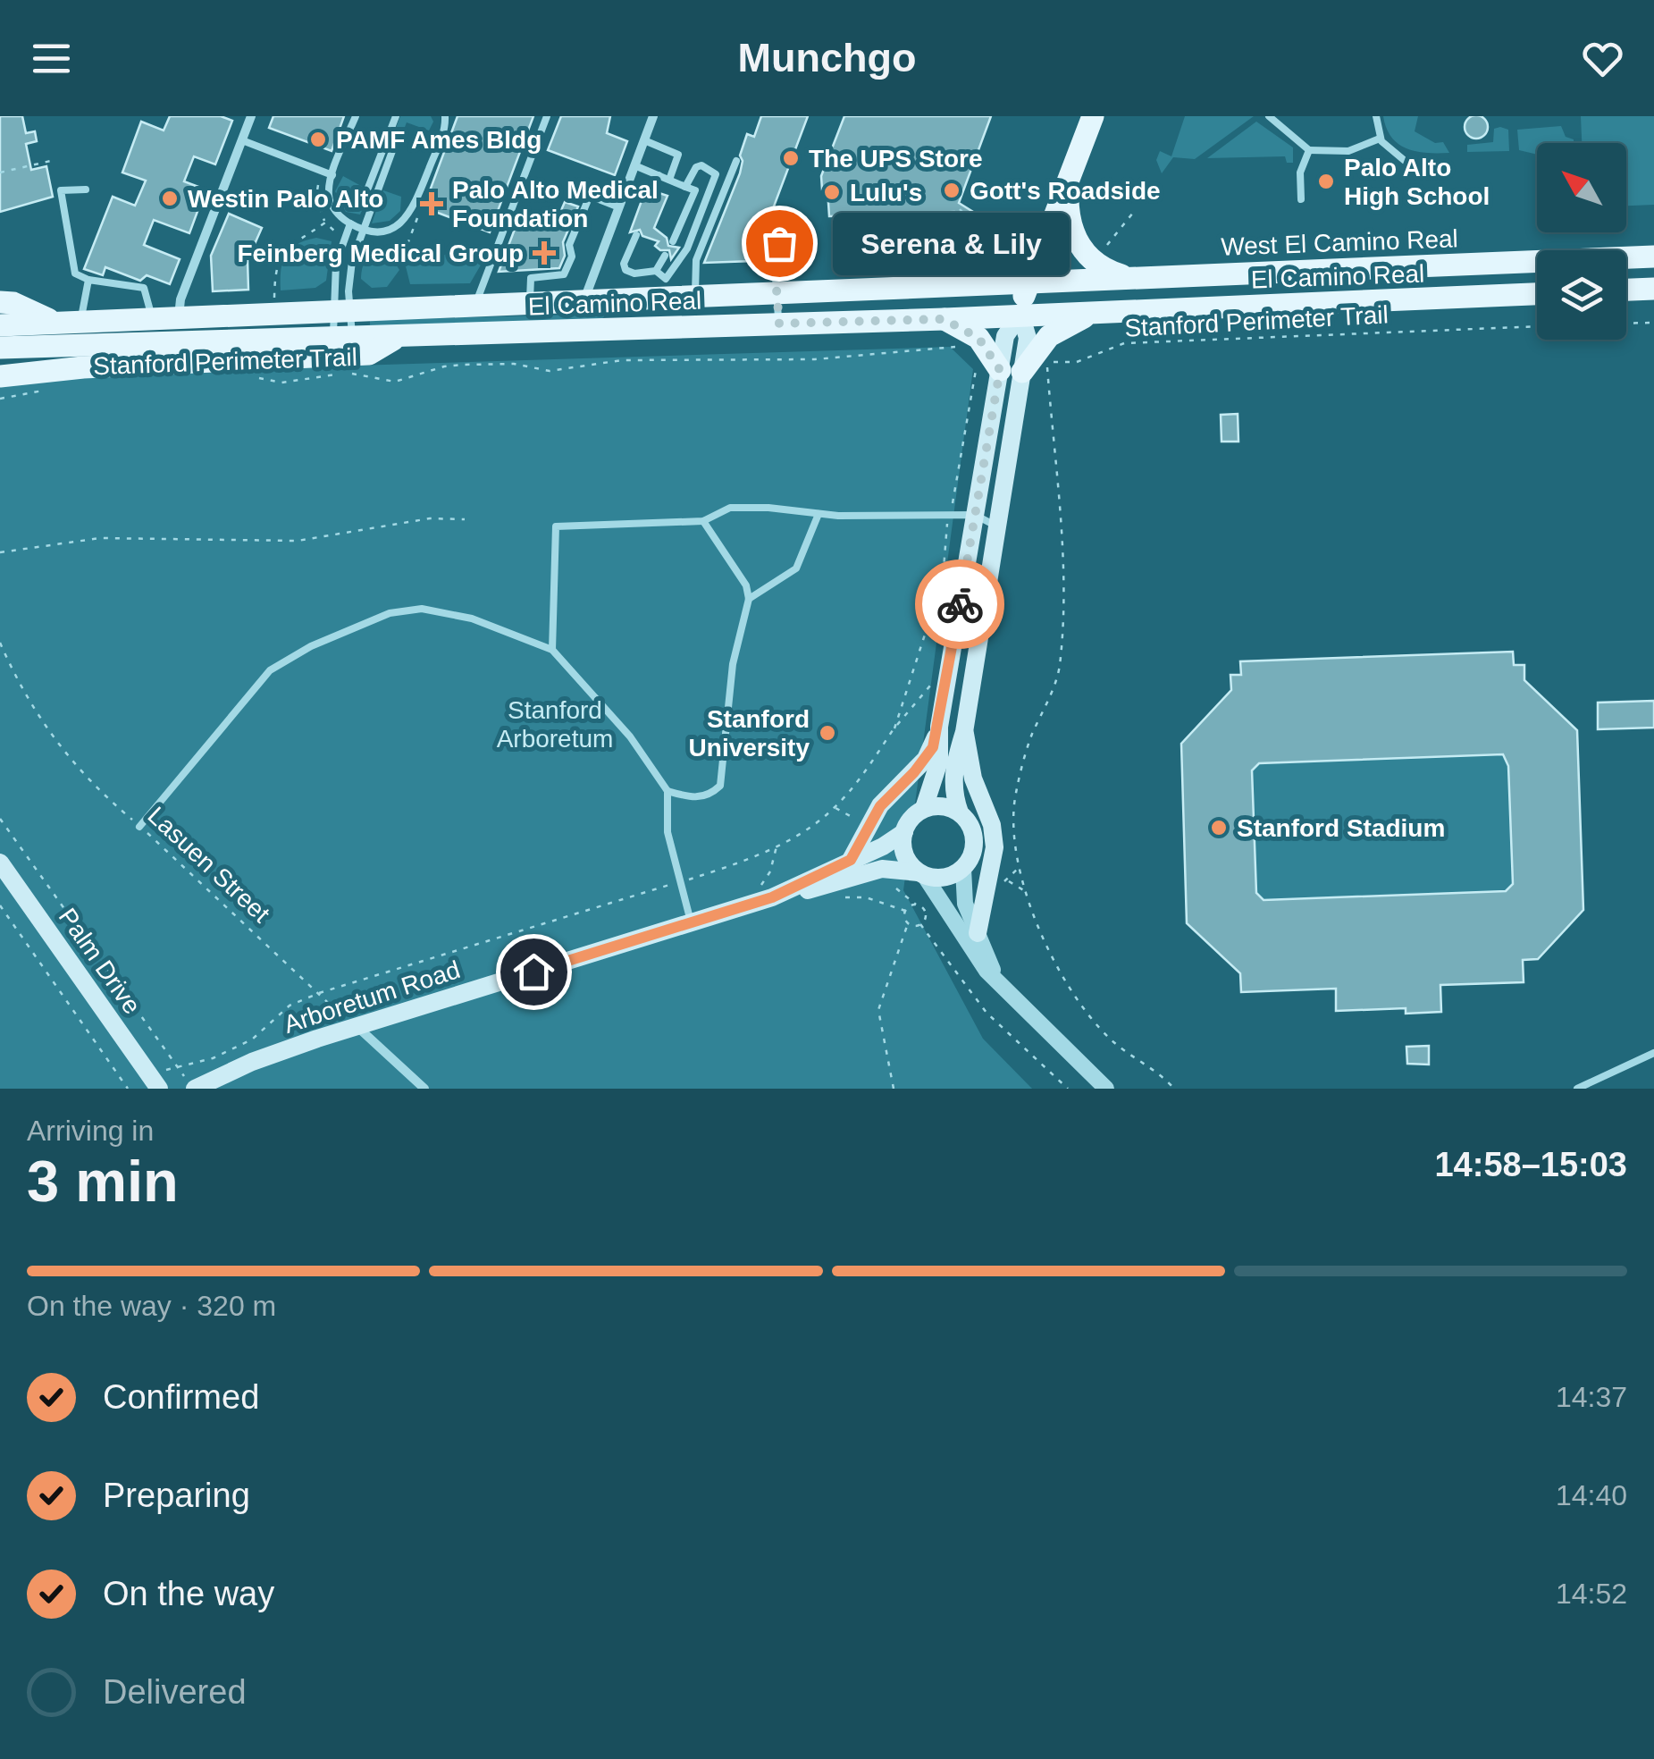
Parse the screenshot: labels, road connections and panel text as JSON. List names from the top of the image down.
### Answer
{
  "streets": {
    "main road": [
      "West El Camino Real",
      "El Camino Real",
      "Palm Drive",
      "Arboretum Road"
    ],
    "path": ["Stanford Perimeter Trail", "Lasuen Street"]
  },
  "crossings": [
    ["West El Camino Real", "El Camino Real"],
    ["Lasuen Street", "Arboretum Road"]
  ],
  "parks": ["Stanford Arboretum"],
  "places": {
    "other": [
      "PAMF Ames Bldg",
      "The UPS Store",
      "Palo Alto High School",
      "Gott's Roadside",
      "Lulu's",
      "Westin Palo Alto",
      "Serena & Lily",
      "Stanford University",
      "Stanford Stadium"
    ],
    "health": ["Palo Alto Medical Foundation", "Feinberg Medical Group"]
  },
  "north": "top left",
  "page": {
    "header": "Munchgo",
    "bubble": "Serena & Lily",
    "heading": ["3 min", "Arriving in", "14:58–15:03"],
    "bar": "On the way · 320 m",
    "list": [
      ["Confirmed", "14:37"],
      ["Preparing", "14:40"],
      ["On the way", "14:52"],
      "Delivered"
    ]
  }
}
